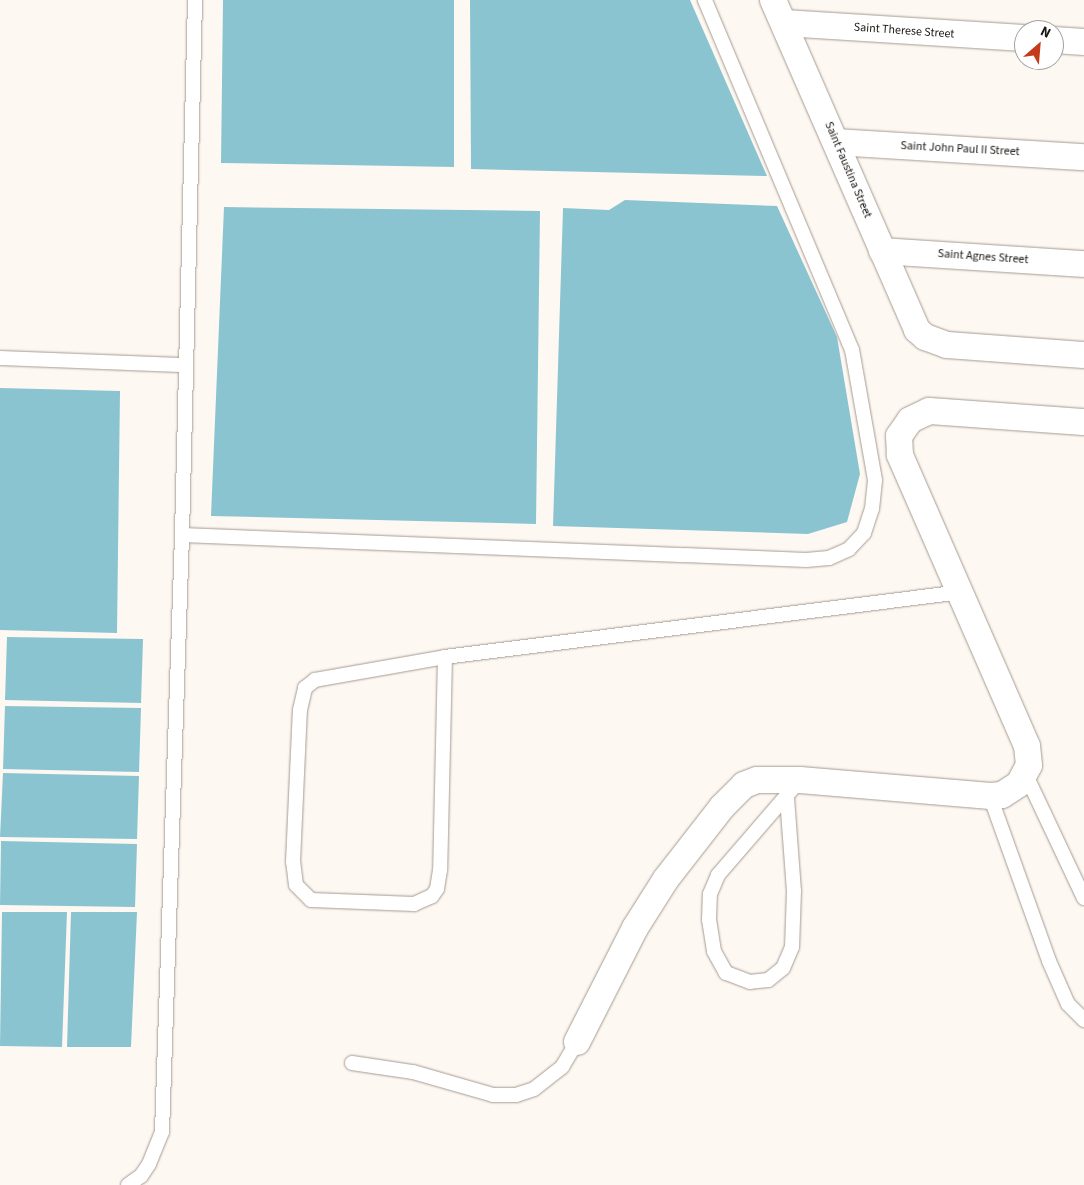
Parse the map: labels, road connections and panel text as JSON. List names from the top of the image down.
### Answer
{
  "streets": {
    "street": [
      "Saint Therese Street",
      "Saint John Paul II Street",
      "Saint Faustina Street",
      "Saint Agnes Street"
    ]
  },
  "crossings": [
    ["Saint Therese Street", "Saint Faustina Street"],
    ["Saint John Paul II Street", "Saint Faustina Street"],
    ["Saint Faustina Street", "Saint Agnes Street"]
  ],
  "north": "top right"
}
